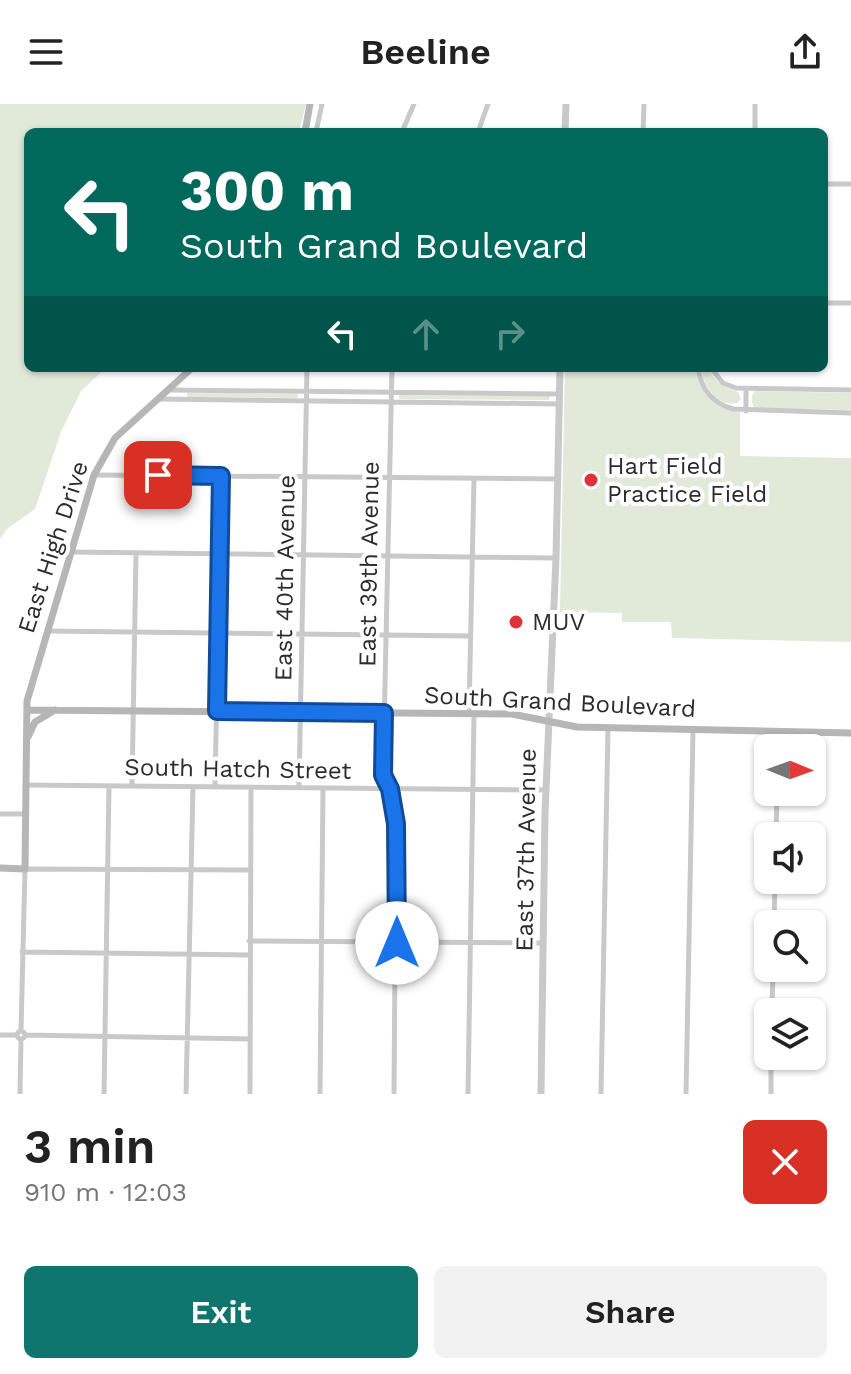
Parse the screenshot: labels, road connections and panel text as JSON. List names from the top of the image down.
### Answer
{
  "streets": {
    "main road": ["East High Drive", "South Grand Boulevard"],
    "street": [
      "East 39th Avenue",
      "East 40th Avenue",
      "South Hatch Street",
      "East 37th Avenue"
    ]
  },
  "crossings": [
    ["East High Drive", "South Grand Boulevard"],
    ["East High Drive", "South Hatch Street"],
    ["East 39th Avenue", "South Grand Boulevard"],
    ["East 39th Avenue", "South Hatch Street"],
    ["East 40th Avenue", "South Grand Boulevard"],
    ["East 40th Avenue", "South Hatch Street"],
    ["South Grand Boulevard", "East 37th Avenue"],
    ["South Hatch Street", "East 37th Avenue"]
  ],
  "places": ["Hart Field Practice Field", "MUV"],
  "north": "right",
  "page": {
    "header": "Beeline",
    "turn": ["300 m", "South Grand Boulevard"],
    "heading": ["3 min", "910 m · 12:03"],
    "buttons": ["Exit", "Share"]
  }
}
